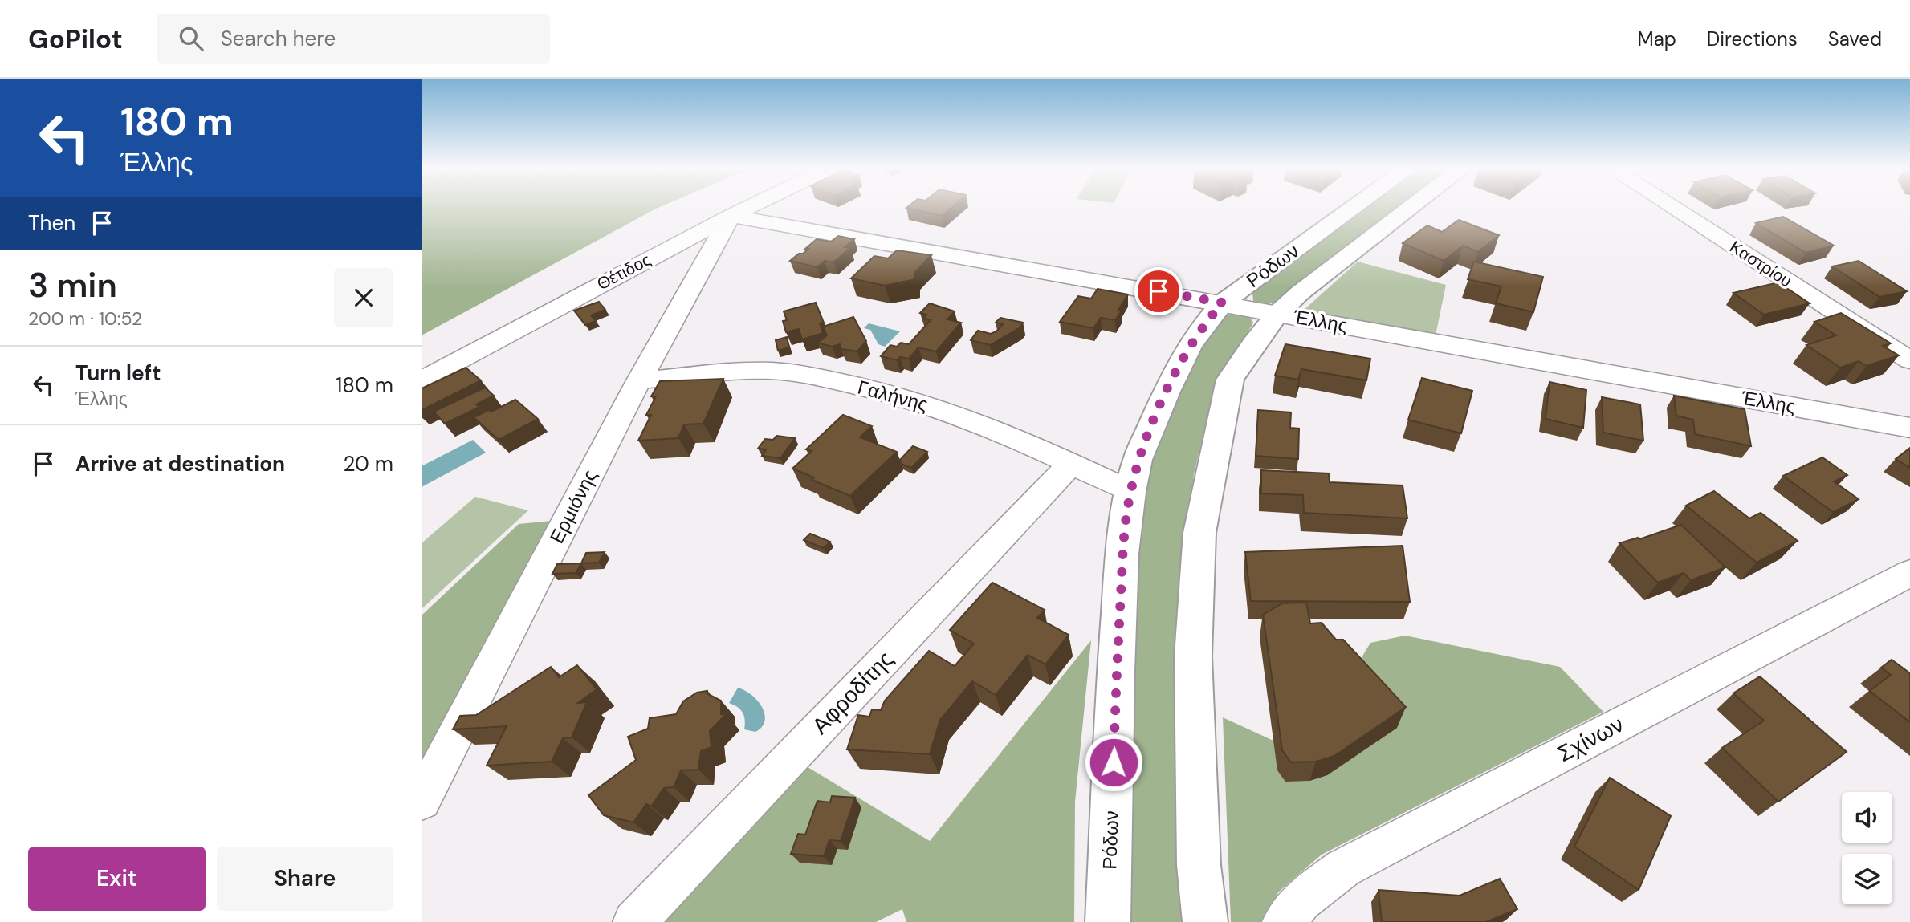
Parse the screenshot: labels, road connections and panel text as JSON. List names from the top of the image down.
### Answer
{
  "streets": {
    "street": [
      "Καστρίου",
      "Ρόδων",
      "Θέτιδος",
      "Έλλης",
      "Γαλήνης",
      "Ερμιόνης",
      "Αφροδίτης",
      "Σχίνων"
    ]
  },
  "crossings": [
    ["Ρόδων", "Έλλης"],
    ["Ρόδων", "Γαλήνης"],
    ["Θέτιδος", "Έλλης"],
    ["Θέτιδος", "Ερμιόνης"],
    ["Έλλης", "Ερμιόνης"],
    ["Γαλήνης", "Ερμιόνης"],
    ["Γαλήνης", "Αφροδίτης"]
  ],
  "page": {
    "header": "GoPilot",
    "search": "Search here",
    "nav": ["Map", "Directions", "Saved"],
    "turn": ["180 m", "Έλλης"],
    "then": "Then",
    "heading": ["3 min", "200 m · 10:52"],
    "list": [
      {
        "name": "Turn left",
        "note": "Έλλης",
        "value": "180 m"
      },
      {
        "name": "Arrive at destination",
        "value": "20 m"
      }
    ],
    "buttons": ["Exit", "Share"]
  }
}
